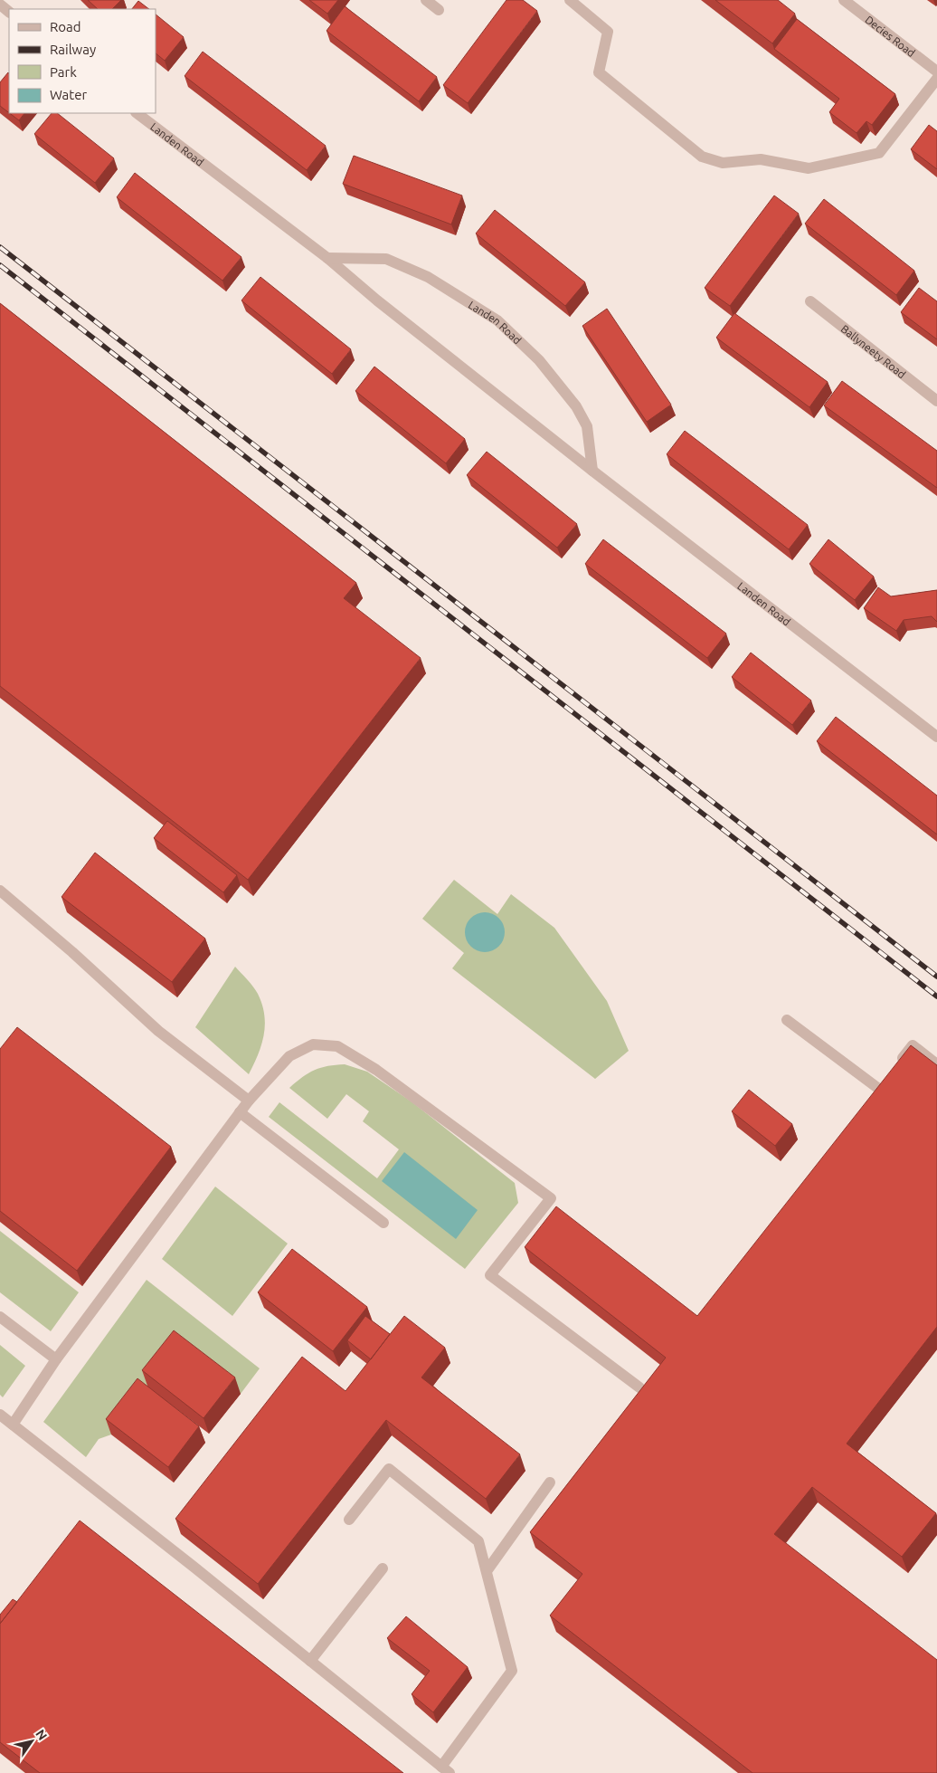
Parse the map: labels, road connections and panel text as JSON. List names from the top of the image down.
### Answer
{
  "streets": {
    "street": ["Decies Road", "Landen Road", "Ballyneety Road"]
  },
  "legend": [
    "Road",
    "Railway",
    "Park",
    "Water"
  ],
  "north": "top right"
}
